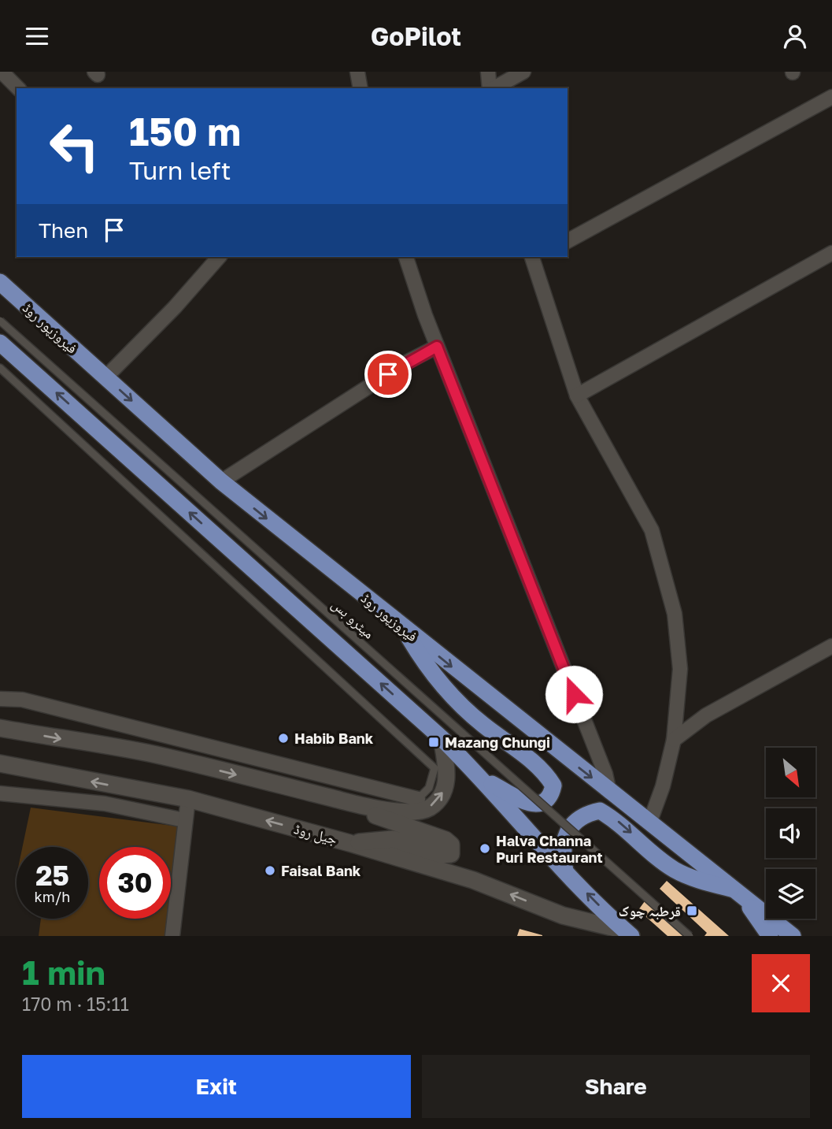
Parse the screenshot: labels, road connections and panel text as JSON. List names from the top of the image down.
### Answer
{
  "streets": {
    "main road": ["فیروزپور روڈ", "جیل روڈ"],
    "lane": ["میٹرو بس"]
  },
  "places": {
    "other": ["Habib Bank", "Halva Channa Puri Restaurant", "Faisal Bank"],
    "transit": ["Mazang Chungi", "قرطبہ چوک"]
  },
  "north": "bottom right",
  "page": {
    "header": "GoPilot",
    "turn": ["150 m", "Turn left"],
    "then": "Then",
    "speed": "25 km/h",
    "limit": "30",
    "heading": ["1 min", "170 m · 15:11"],
    "buttons": ["Exit", "Share"]
  }
}
